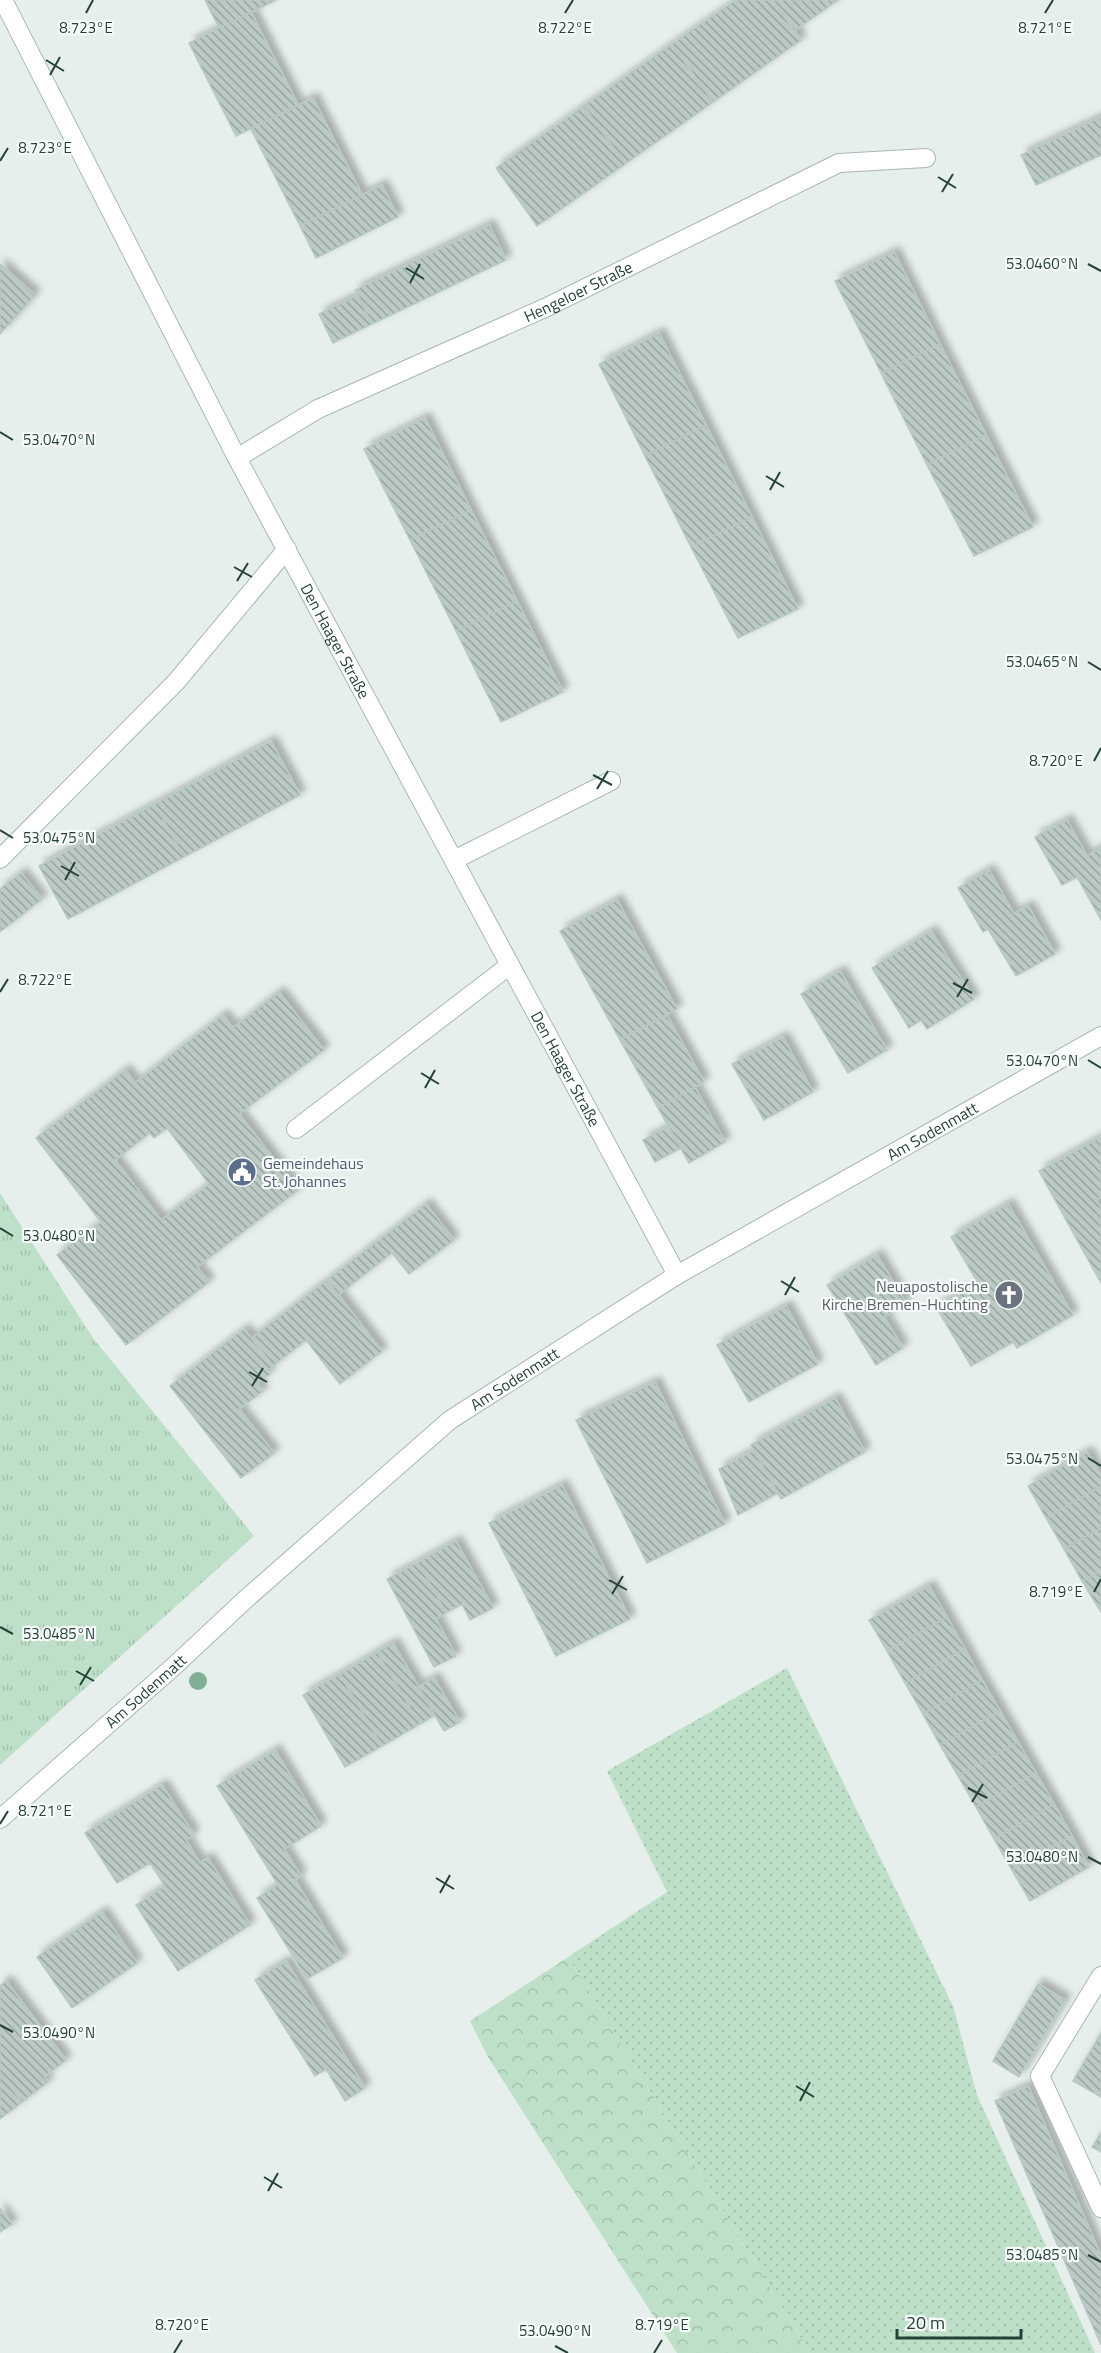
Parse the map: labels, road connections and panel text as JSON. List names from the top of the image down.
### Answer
{
  "streets": {
    "street": ["Hengeloer Straße", "Den Haager Straße", "Am Sodenmatt"]
  },
  "crossings": [
    ["Hengeloer Straße", "Den Haager Straße"],
    ["Den Haager Straße", "Am Sodenmatt"]
  ],
  "places": {
    "public building": ["Gemeindehaus St. Johannes"],
    "church": ["Neuapostolische Kirche Bremen-Huchting"]
  },
  "scale_bar": "20 m",
  "coordinates": [
    "8.723°E",
    "8.722°E",
    "8.721°E",
    "53.0460°N",
    "53.0470°N",
    "53.0465°N",
    "8.720°E",
    "53.0475°N",
    "53.0480°N",
    "8.719°E",
    "53.0485°N",
    "53.0490°N"
  ]
}
